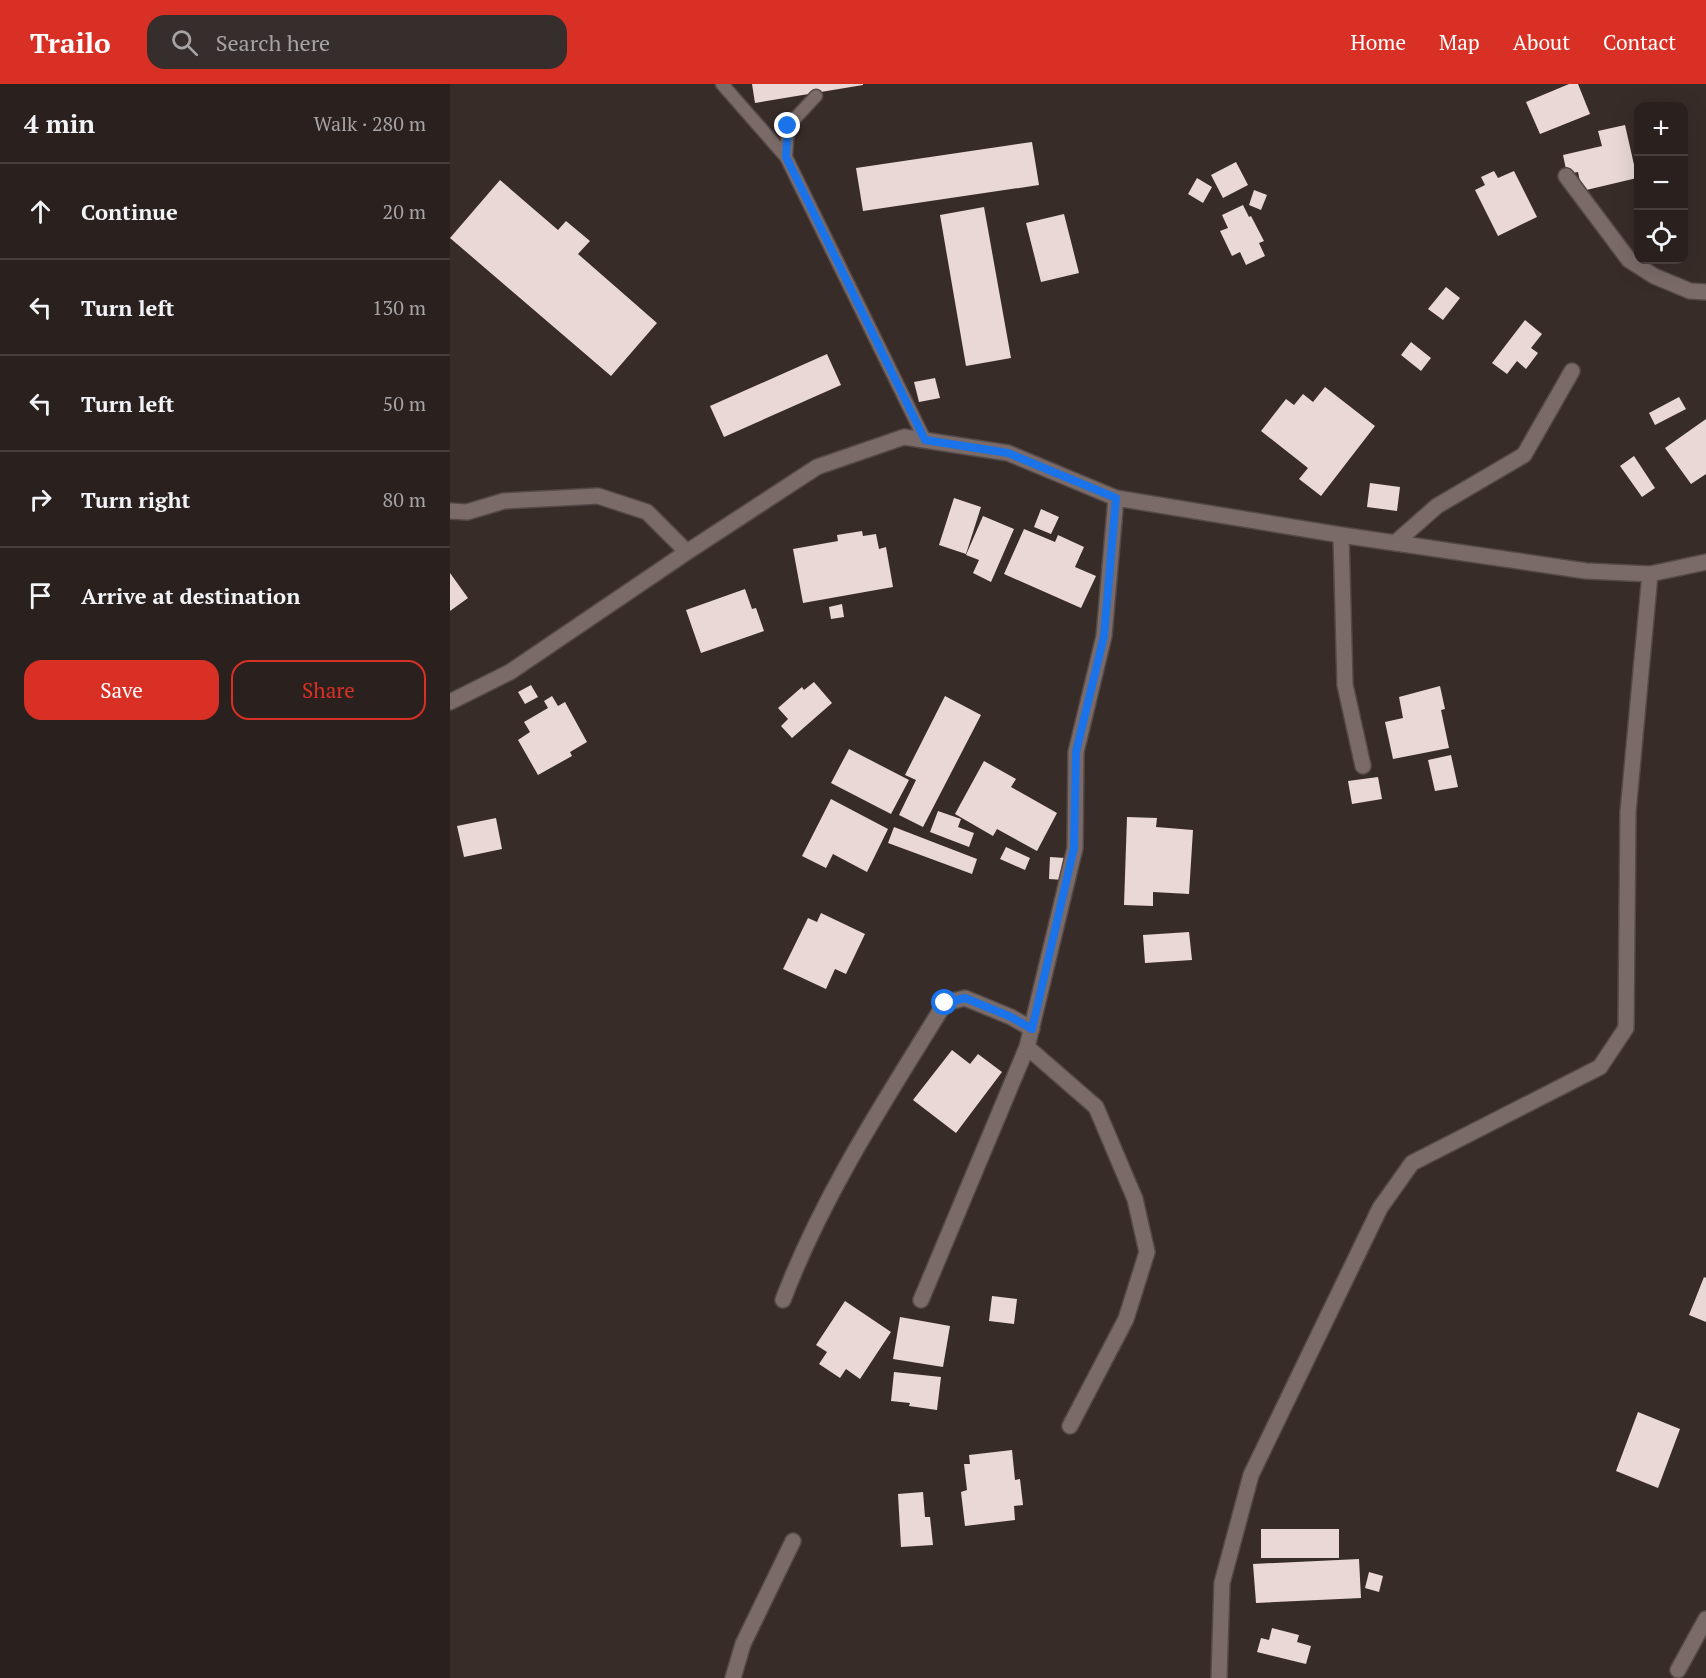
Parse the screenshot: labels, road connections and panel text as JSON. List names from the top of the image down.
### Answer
{
  "page": {
    "header": "Trailo",
    "search": "Search here",
    "nav": [
      "Home",
      "Map",
      "About",
      "Contact"
    ],
    "heading": ["4 min", "Walk · 280 m"],
    "map_buttons": ["+", "−"],
    "list": [
      ["Continue", "20 m"],
      ["Turn left", "130 m"],
      ["Turn left", "50 m"],
      ["Turn right", "80 m"],
      "Arrive at destination"
    ],
    "buttons": ["Save", "Share"]
  }
}
